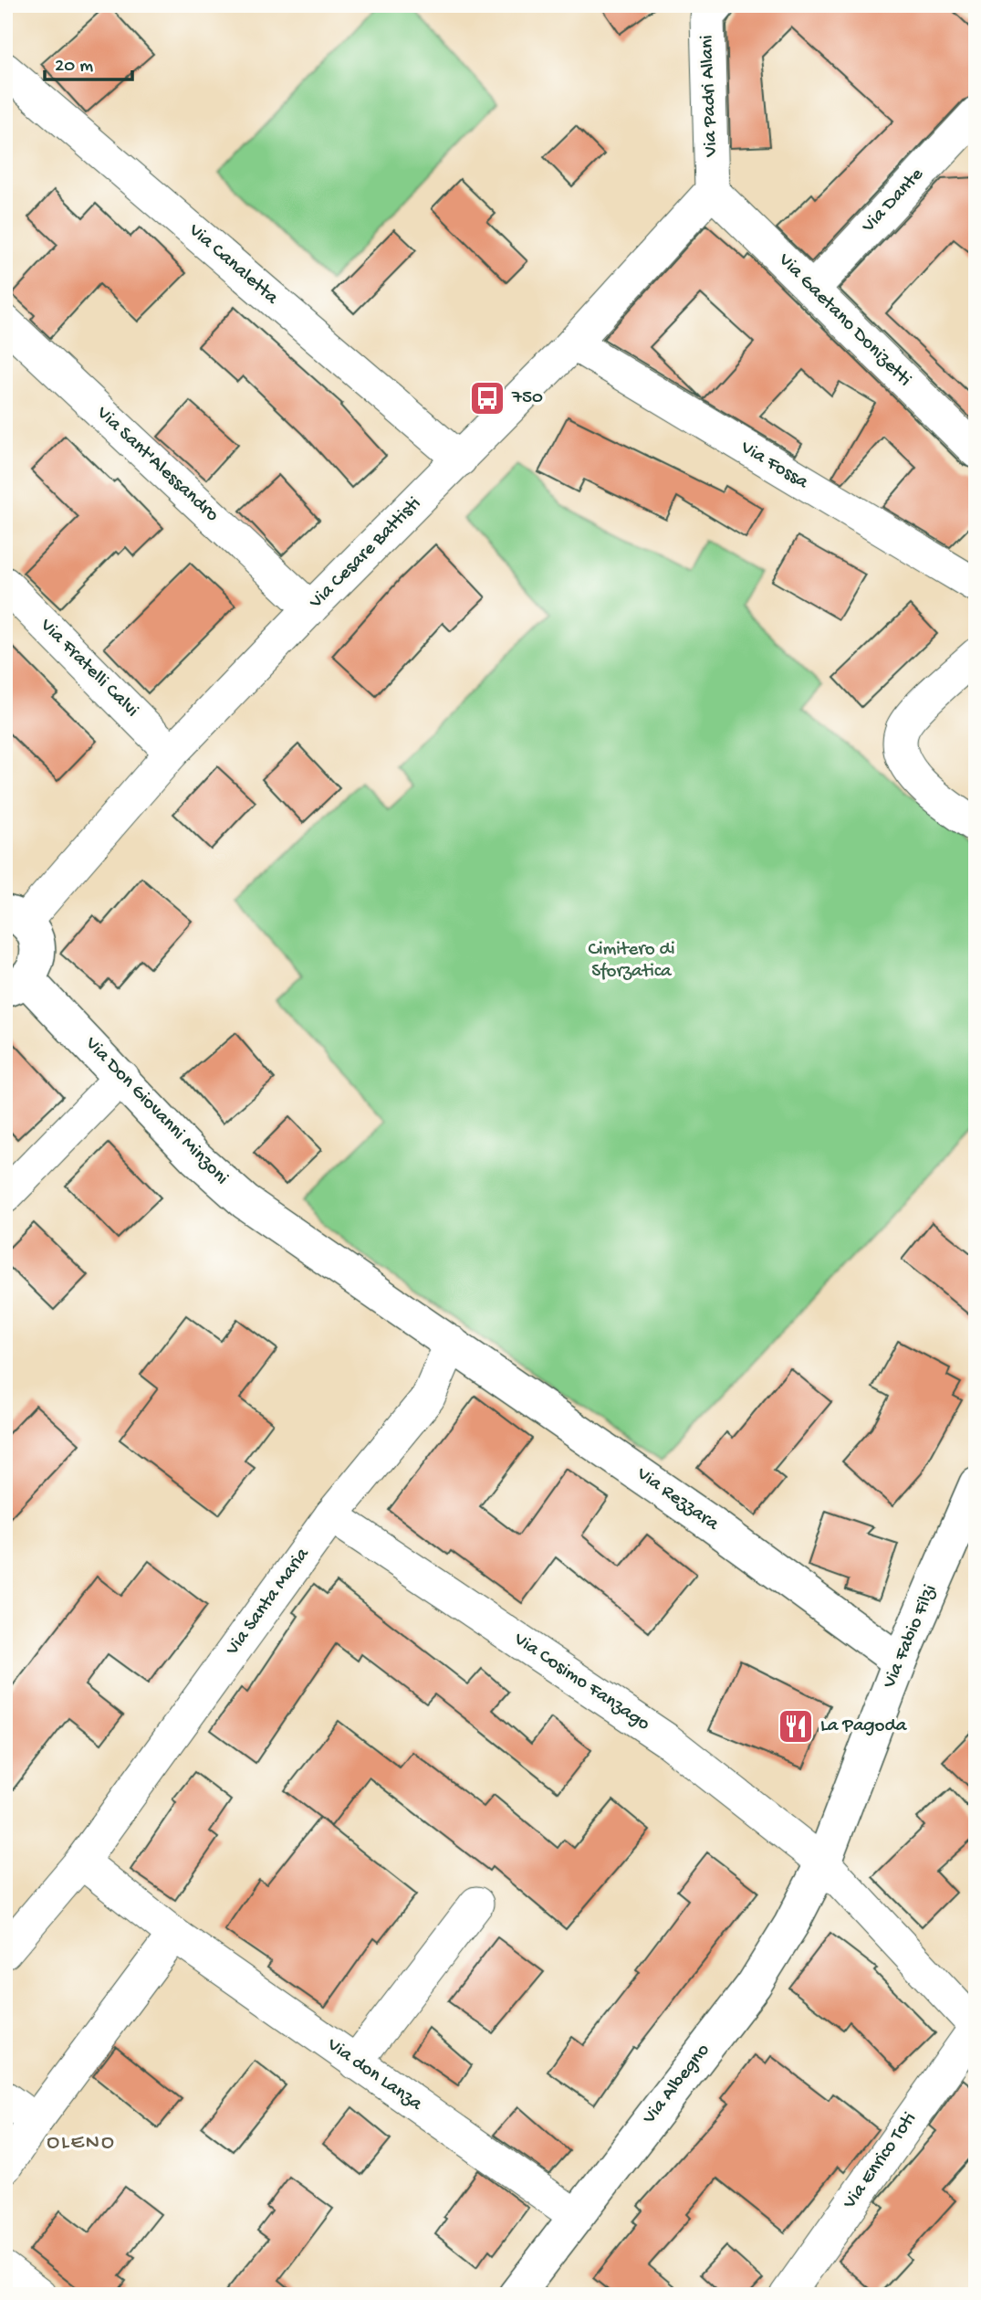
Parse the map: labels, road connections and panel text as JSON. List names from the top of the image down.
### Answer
{
  "streets": {
    "street": [
      "Via Padri Allani",
      "Via Dante",
      "Via Canaletta",
      "Via Gaetano Donizetti",
      "Via Sant'Alessandro",
      "Via Fossa",
      "Via Cesare Battisti",
      "Via Fratelli Calvi",
      "Via Don Giovanni Minzoni",
      "Via Rezzara",
      "Via Santa Maria",
      "Via Fabio Filzi",
      "Via Cosimo Fanzago",
      "Via don Lanza",
      "Via Albegno",
      "Via Enrico Toti"
    ]
  },
  "crossings": [
    ["Via Padri Allani", "Via Gaetano Donizetti"],
    ["Via Padri Allani", "Via Cesare Battisti"],
    ["Via Dante", "Via Gaetano Donizetti"],
    ["Via Canaletta", "Via Cesare Battisti"],
    ["Via Gaetano Donizetti", "Via Cesare Battisti"],
    ["Via Sant'Alessandro", "Via Cesare Battisti"],
    ["Via Fossa", "Via Cesare Battisti"],
    ["Via Cesare Battisti", "Via Fratelli Calvi"],
    ["Via Cesare Battisti", "Via Don Giovanni Minzoni"],
    ["Via Don Giovanni Minzoni", "Via Rezzara"],
    ["Via Don Giovanni Minzoni", "Via Santa Maria"],
    ["Via Rezzara", "Via Santa Maria"],
    ["Via Rezzara", "Via Fabio Filzi"],
    ["Via Santa Maria", "Via Cosimo Fanzago"],
    ["Via Santa Maria", "Via don Lanza"],
    ["Via Fabio Filzi", "Via Cosimo Fanzago"],
    ["Via Fabio Filzi", "Via Albegno"],
    ["Via Cosimo Fanzago", "Via Albegno"],
    ["Via Cosimo Fanzago", "Via Enrico Toti"],
    ["Via don Lanza", "Via Albegno"]
  ],
  "districts": ["OLENO"],
  "parks": ["Cimitero di Sforzatica"],
  "places": {
    "bus stop": ["750"],
    "restaurant": ["La Pagoda"]
  },
  "scale_bar": "20 m"
}
